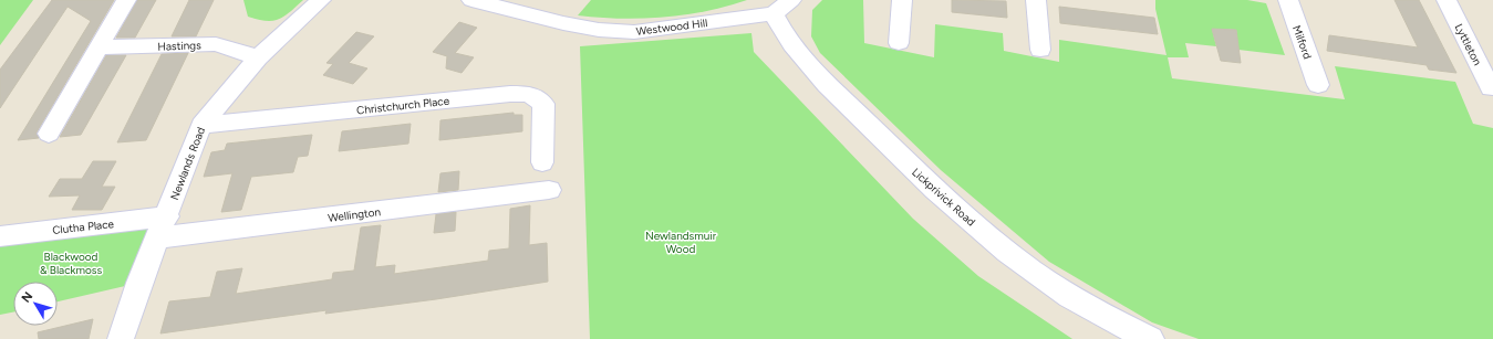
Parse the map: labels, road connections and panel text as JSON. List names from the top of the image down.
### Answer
{
  "streets": {
    "street": [
      "Westwood Hill",
      "Milford",
      "Lyttleton",
      "Hastings",
      "Christchurch Place",
      "Newlands Road",
      "Lickprivick Road",
      "Wellington",
      "Clutha Place"
    ]
  },
  "crossings": [
    ["Westwood Hill", "Lickprivick Road"],
    ["Hastings", "Newlands Road"],
    ["Christchurch Place", "Newlands Road"],
    ["Newlands Road", "Wellington"],
    ["Newlands Road", "Clutha Place"],
    ["Wellington", "Clutha Place"]
  ],
  "parks": ["Newlandsmuir Wood", "Blackwood & Blackmoss"],
  "north": "top left"
}
